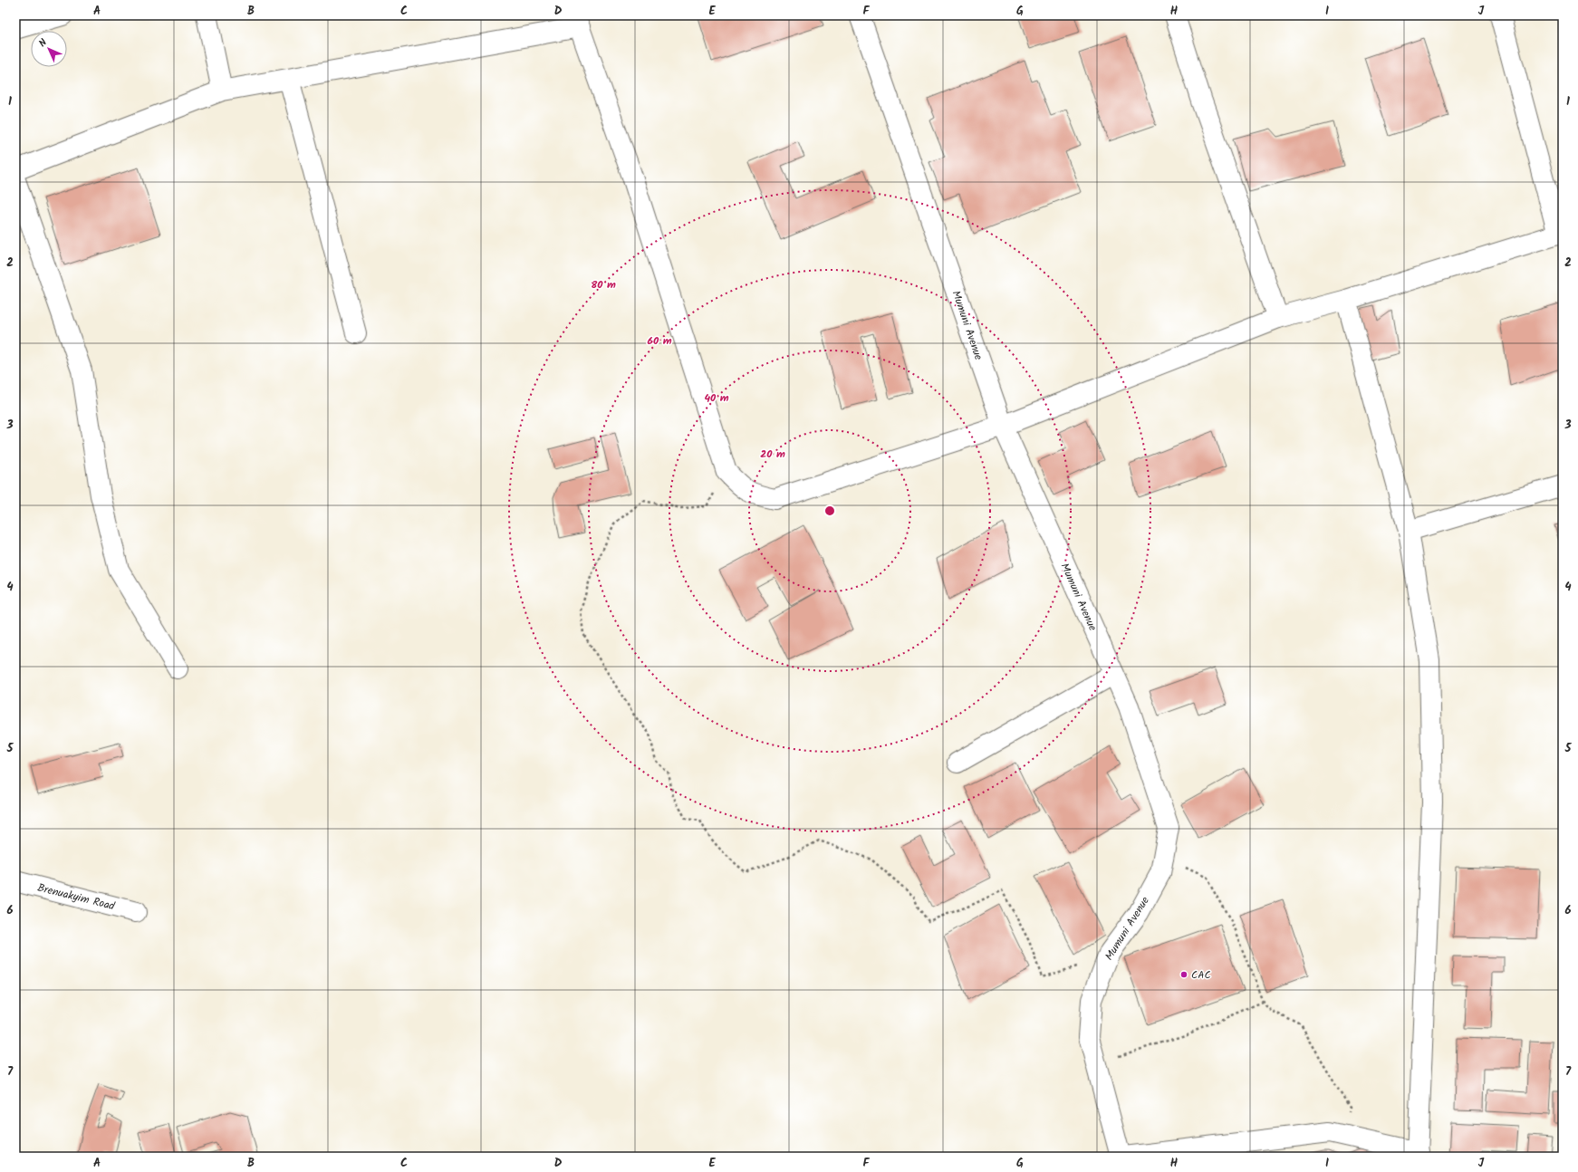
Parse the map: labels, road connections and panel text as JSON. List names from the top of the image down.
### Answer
{
  "streets": {
    "street": ["Mumuni Avenue", "Brenuakyim Road"]
  },
  "places": ["CAC"],
  "north": "top left",
  "grid": {
    "columns": [
      "A",
      "B",
      "C",
      "D",
      "E",
      "F",
      "G",
      "H",
      "I",
      "J"
    ],
    "rows": [
      "1",
      "2",
      "3",
      "4",
      "5",
      "6",
      "7"
    ]
  },
  "rings": [
    "80 m",
    "60 m",
    "40 m",
    "20 m"
  ]
}
